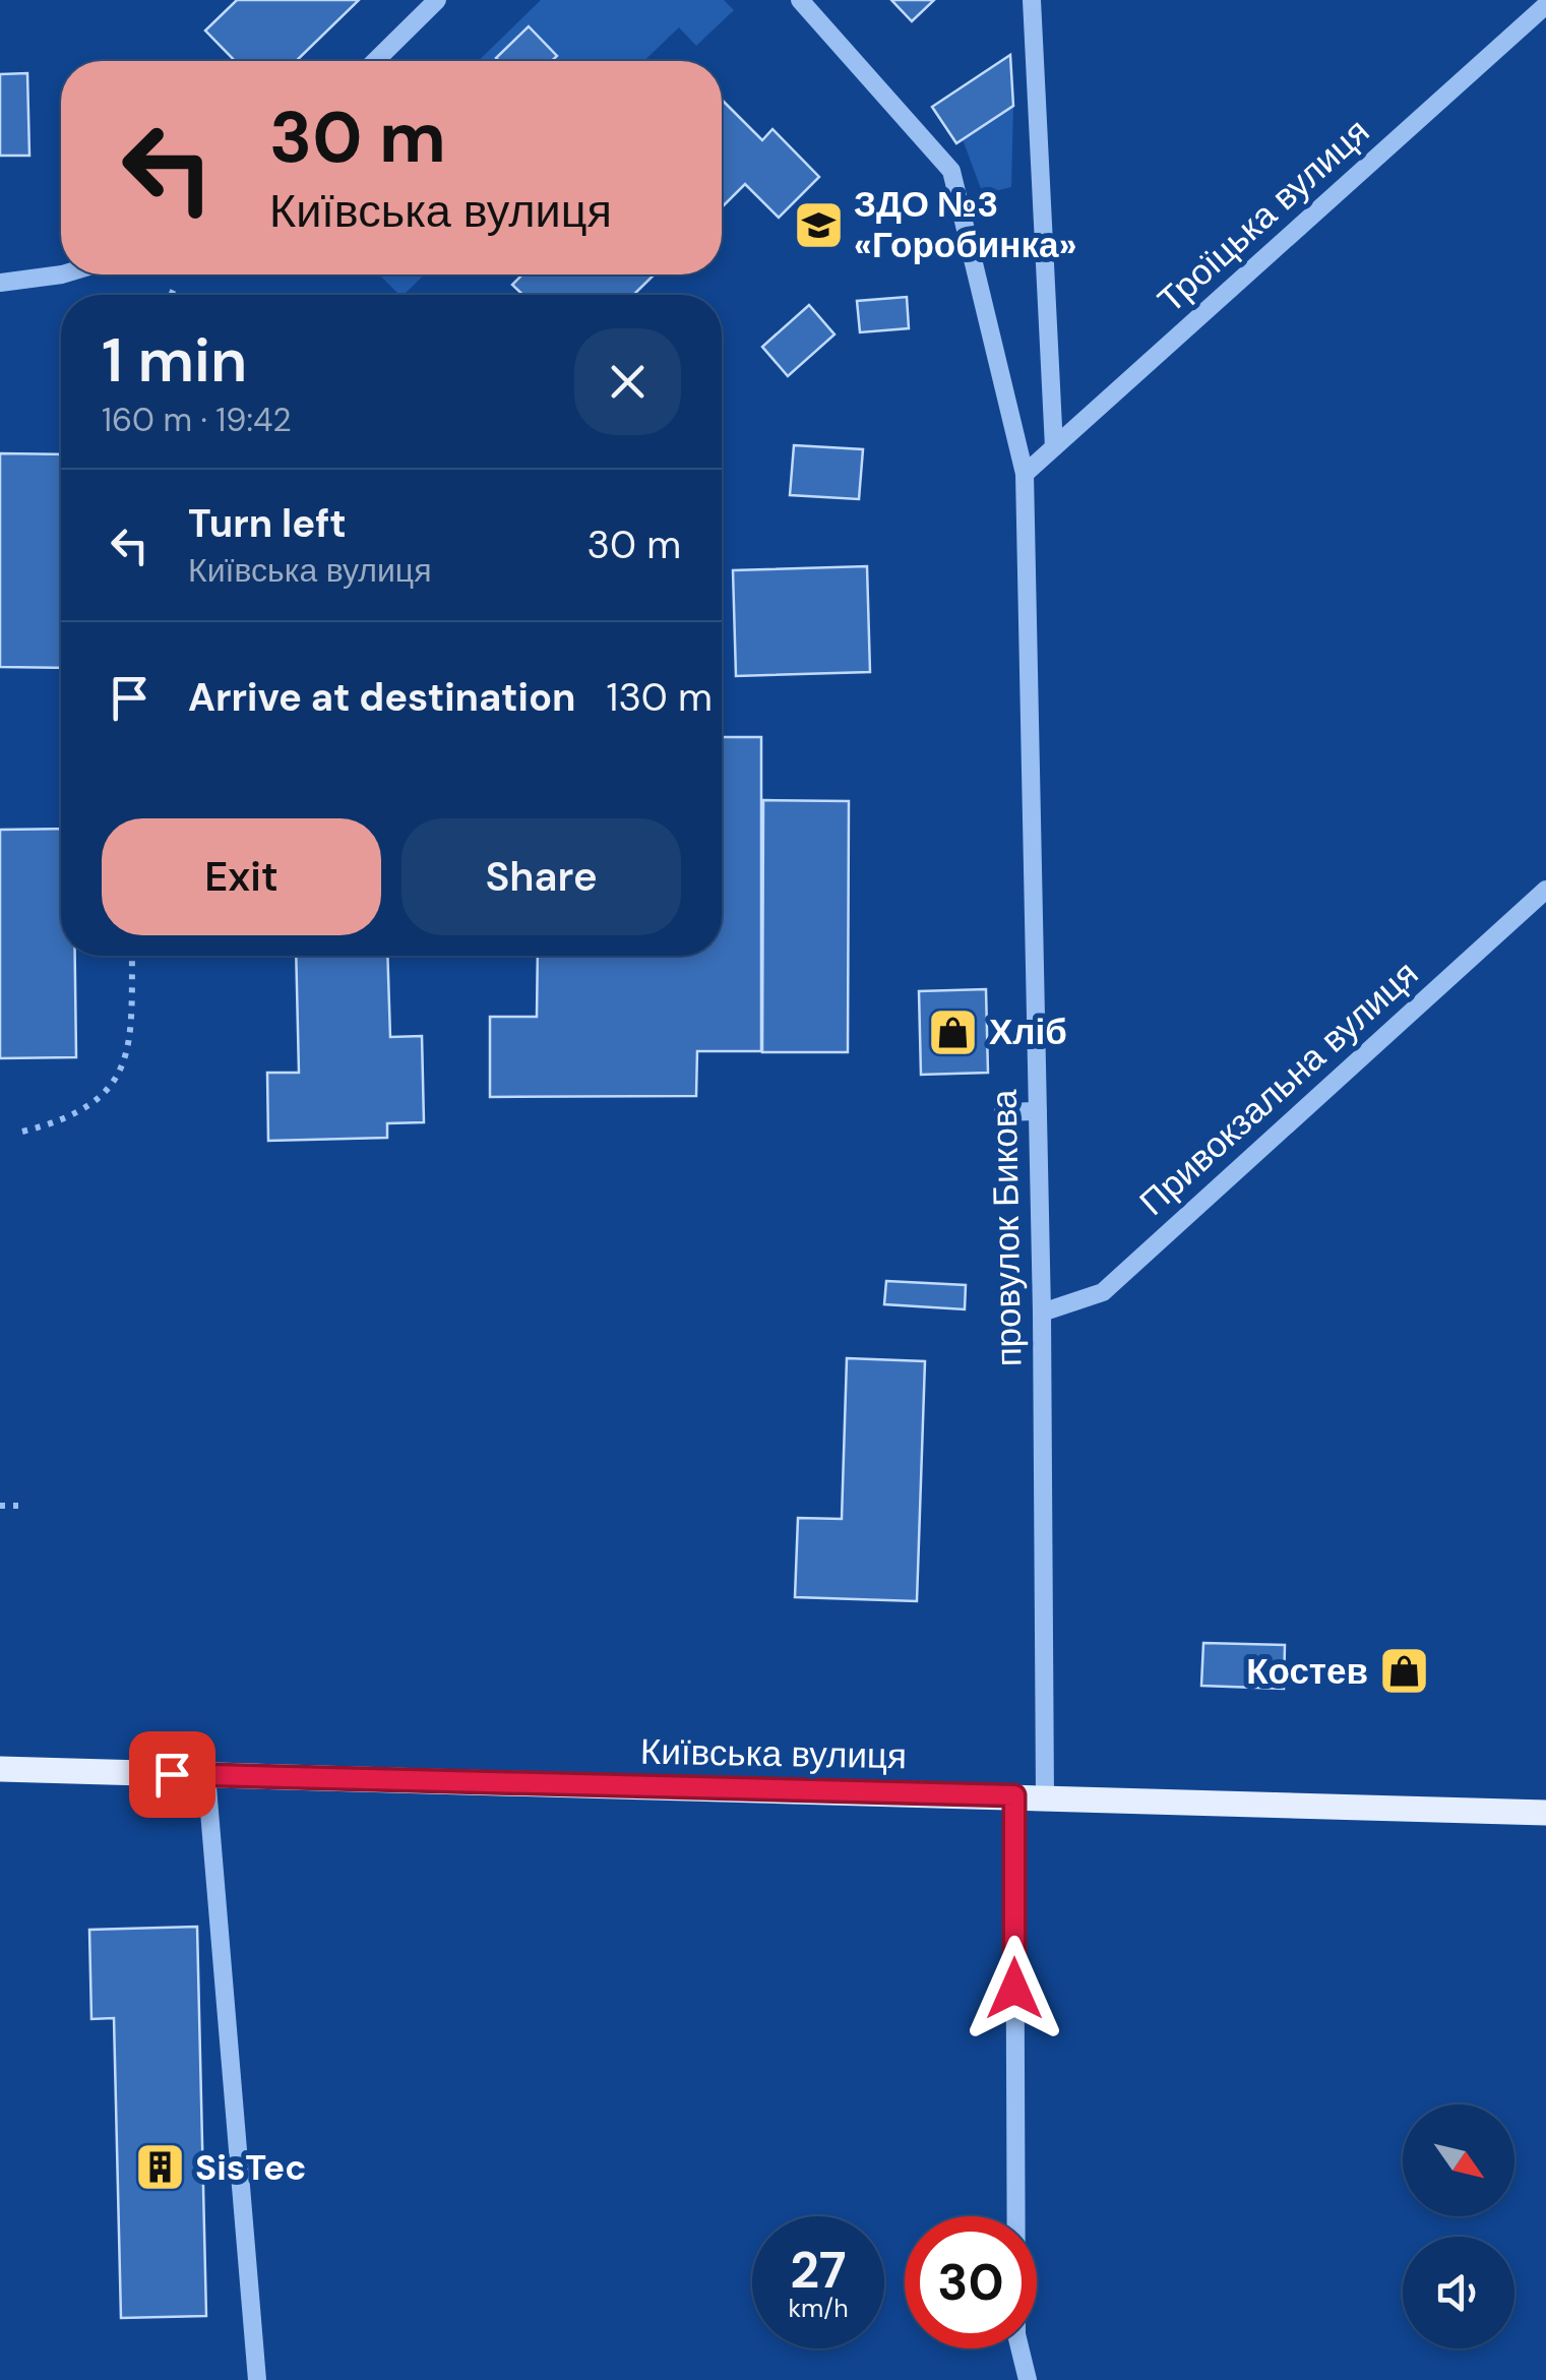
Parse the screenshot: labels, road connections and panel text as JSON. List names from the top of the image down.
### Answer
{
  "streets": {
    "main road": ["Київська вулиця"],
    "street": ["Троїцька вулиця", "Привокзальна вулиця", "провулок Бикова"]
  },
  "crossings": [
    ["Троїцька вулиця", "провулок Бикова"],
    ["Привокзальна вулиця", "провулок Бикова"],
    ["провулок Бикова", "Київська вулиця"]
  ],
  "places": {
    "school or university": ["ЗДО №3 «Горобинка»"],
    "shop": ["Хліб", "Костев"],
    "building": ["SisTec"]
  },
  "north": "bottom right",
  "page": {
    "turn": ["30 m", "Київська вулиця"],
    "heading": ["1 min", "160 m · 19:42"],
    "list": [
      {
        "name": "Turn left",
        "note": "Київська вулиця",
        "value": "30 m"
      },
      {
        "name": "Arrive at destination",
        "value": "130 m"
      }
    ],
    "buttons": ["Exit", "Share"],
    "speed": "27 km/h",
    "limit": "30"
  }
}
